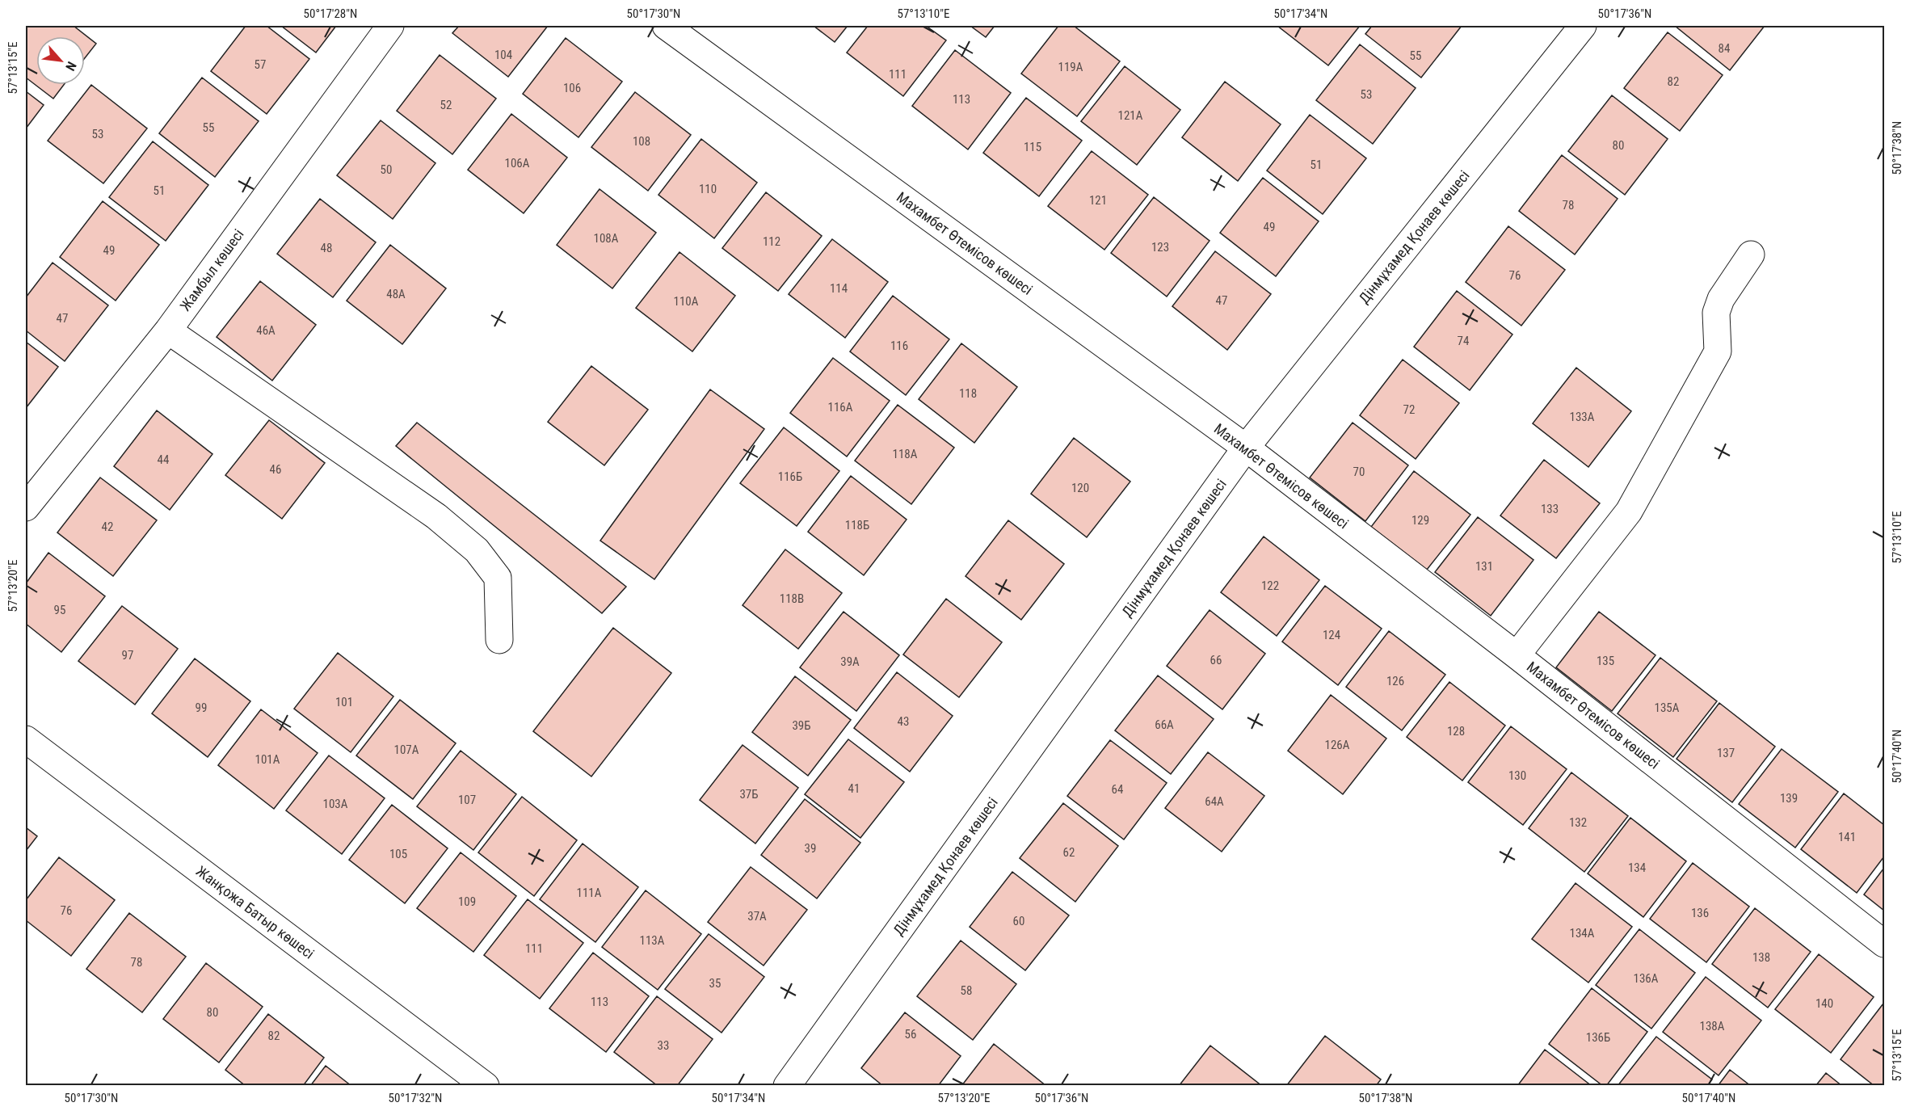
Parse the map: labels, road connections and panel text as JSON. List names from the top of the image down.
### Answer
{
  "streets": {
    "street": [
      "Дінмұхамед Қонаев көшесі",
      "Махамбет Өтемісов көшесі",
      "Жамбыл көшесі",
      "Жанқожа Батыр көшесі"
    ]
  },
  "crossings": [
    ["Дінмұхамед Қонаев көшесі", "Махамбет Өтемісов көшесі"]
  ],
  "house_numbers": [
    "84",
    "104",
    "55",
    "57",
    "119А",
    "111",
    "82",
    "106",
    "53",
    "113",
    "52",
    "121А",
    "55",
    "53",
    "108",
    "80",
    "115",
    "106А",
    "51",
    "50",
    "110",
    "51",
    "121",
    "78",
    "49",
    "108А",
    "112",
    "123",
    "48",
    "49",
    "76",
    "114",
    "48А",
    "47",
    "110А",
    "47",
    "46А",
    "74",
    "116",
    "118",
    "116А",
    "72",
    "133А",
    "118А",
    "44",
    "46",
    "70",
    "116Б",
    "120",
    "133",
    "129",
    "118Б",
    "42",
    "131",
    "122",
    "118В",
    "95",
    "124",
    "97",
    "66",
    "135",
    "39А",
    "126",
    "101",
    "99",
    "135А",
    "43",
    "66А",
    "39Б",
    "128",
    "126А",
    "107А",
    "137",
    "101А",
    "130",
    "41",
    "64",
    "37Б",
    "139",
    "107",
    "64А",
    "103А",
    "132",
    "141",
    "39",
    "62",
    "105",
    "134",
    "111А",
    "109",
    "76",
    "136",
    "37А",
    "60",
    "134А",
    "113А",
    "111",
    "138",
    "78",
    "136А",
    "35",
    "58",
    "113",
    "140",
    "80",
    "138А",
    "56",
    "82",
    "136Б",
    "33"
  ],
  "north": "bottom right",
  "coordinates": [
    "50°17'28\"N",
    "50°17'30\"N",
    "57°13'10\"E",
    "50°17'34\"N",
    "50°17'36\"N",
    "57°13'15\"E",
    "50°17'38\"N",
    "57°13'20\"E",
    "50°17'40\"N",
    "50°17'32\"N"
  ]
}
